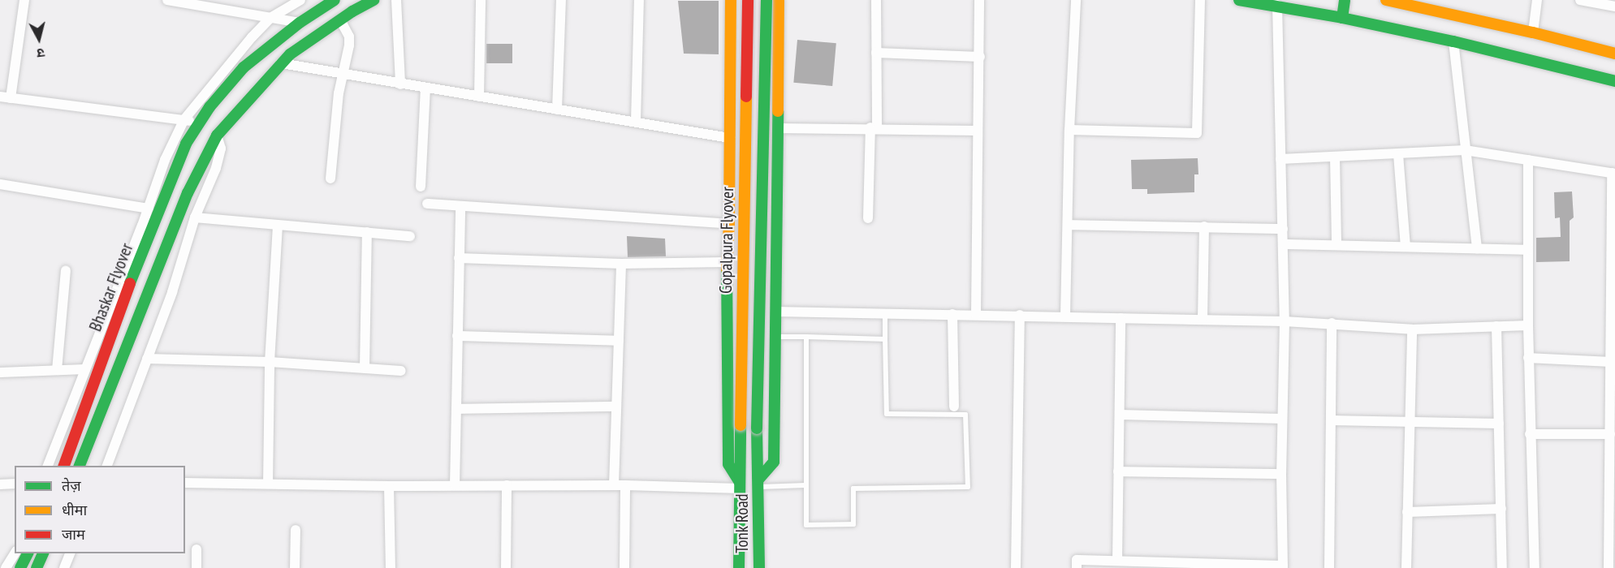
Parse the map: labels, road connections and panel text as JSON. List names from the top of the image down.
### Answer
{
  "streets": {
    "main road": ["Gopalpura Flyover", "Bhaskar Flyover", "Tonk Road"]
  },
  "crossings": [
    ["Gopalpura Flyover", "Tonk Road"]
  ],
  "legend": ["तेज़", "धीमा", "जाम"],
  "north": "bottom"
}
